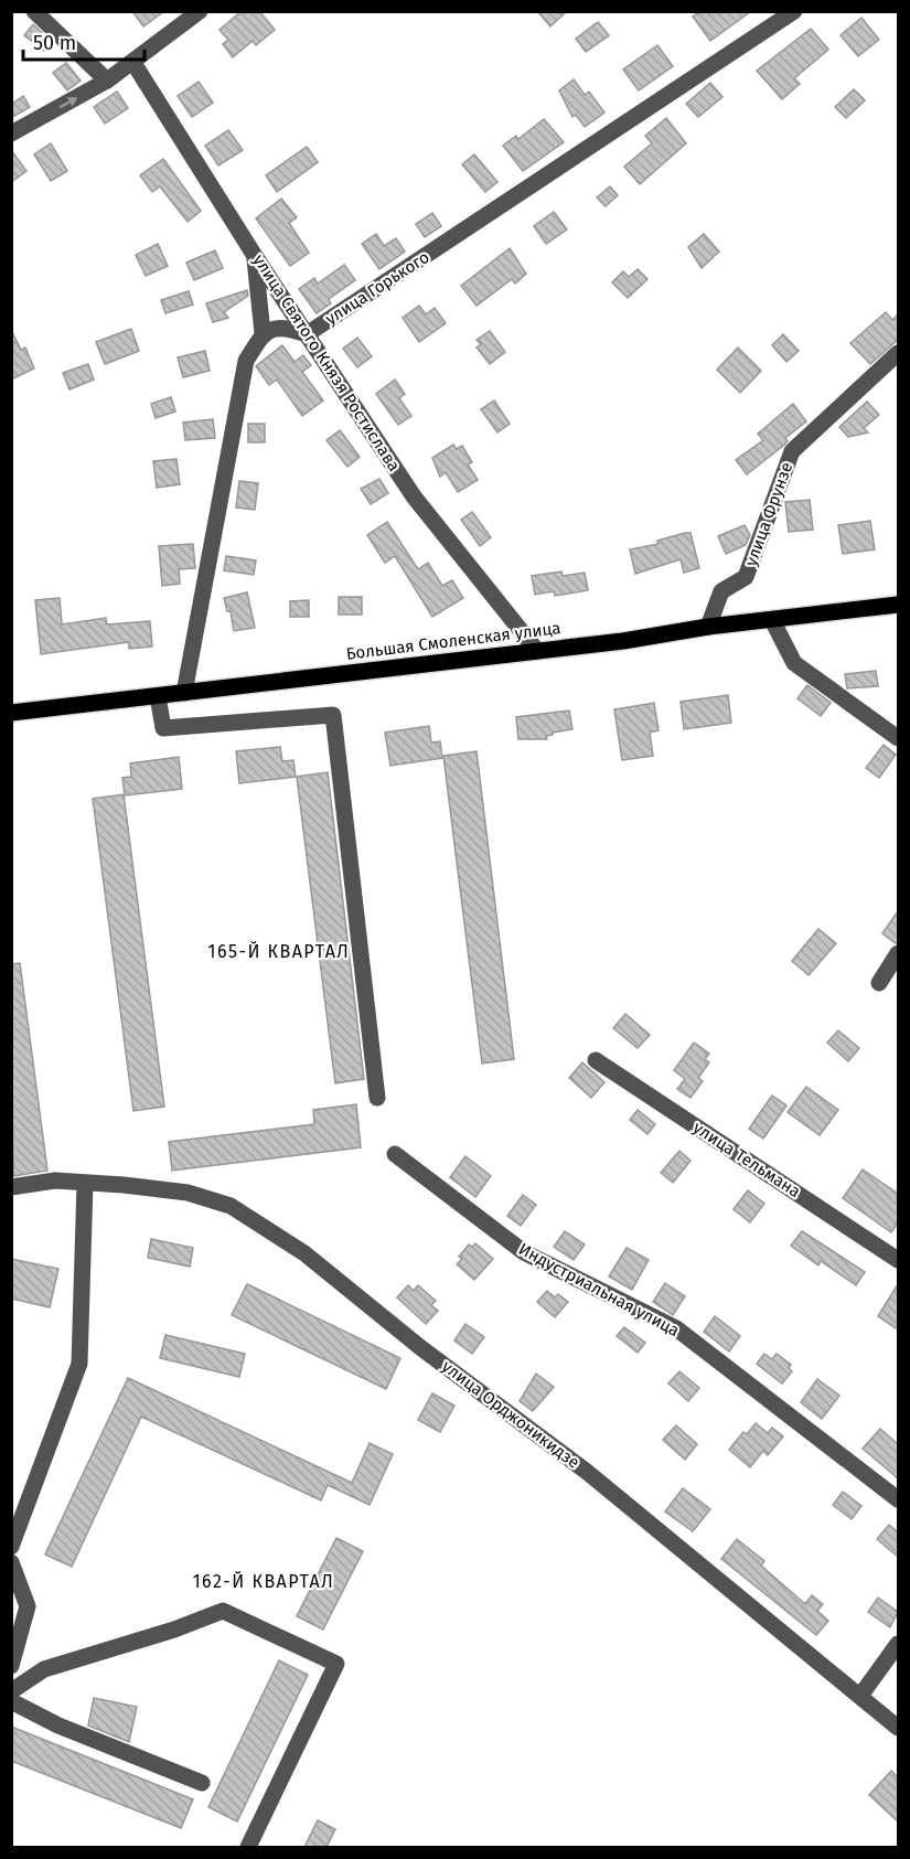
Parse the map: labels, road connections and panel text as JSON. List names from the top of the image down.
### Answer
{
  "streets": {
    "main road": ["Большая Смоленская улица"],
    "street": [
      "улица Горького",
      "улица Святого Князя Ростислава",
      "улица Фрунзе",
      "улица Тельмана",
      "Индустриальная улица",
      "улица Орджоникидзе"
    ]
  },
  "crossings": [
    ["улица Горького", "улица Святого Князя Ростислава"],
    ["улица Святого Князя Ростислава", "Большая Смоленская улица"],
    ["улица Фрунзе", "Большая Смоленская улица"]
  ],
  "districts": ["165-Й КВАРТАЛ", "162-Й КВАРТАЛ"],
  "scale_bar": "50 m"
}
